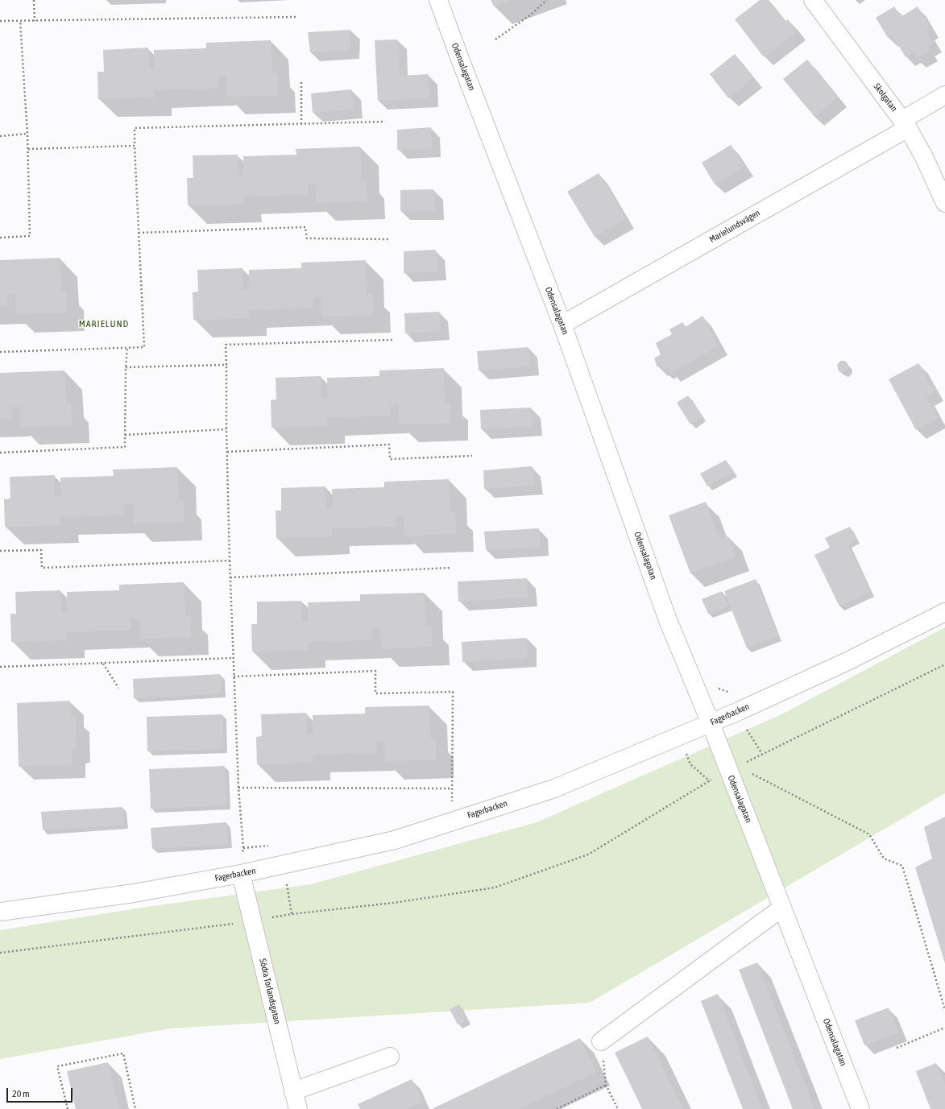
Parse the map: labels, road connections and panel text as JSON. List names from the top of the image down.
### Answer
{
  "streets": {
    "street": [
      "Odensalagatan",
      "Skolgatan",
      "Marielundsvägen",
      "Fagerbacken",
      "Södra Torlandsgatan"
    ]
  },
  "crossings": [
    ["Odensalagatan", "Marielundsvägen"],
    ["Odensalagatan", "Fagerbacken"],
    ["Skolgatan", "Marielundsvägen"],
    ["Fagerbacken", "Södra Torlandsgatan"]
  ],
  "districts": ["MARIELUND"],
  "scale_bar": "20 m"
}
